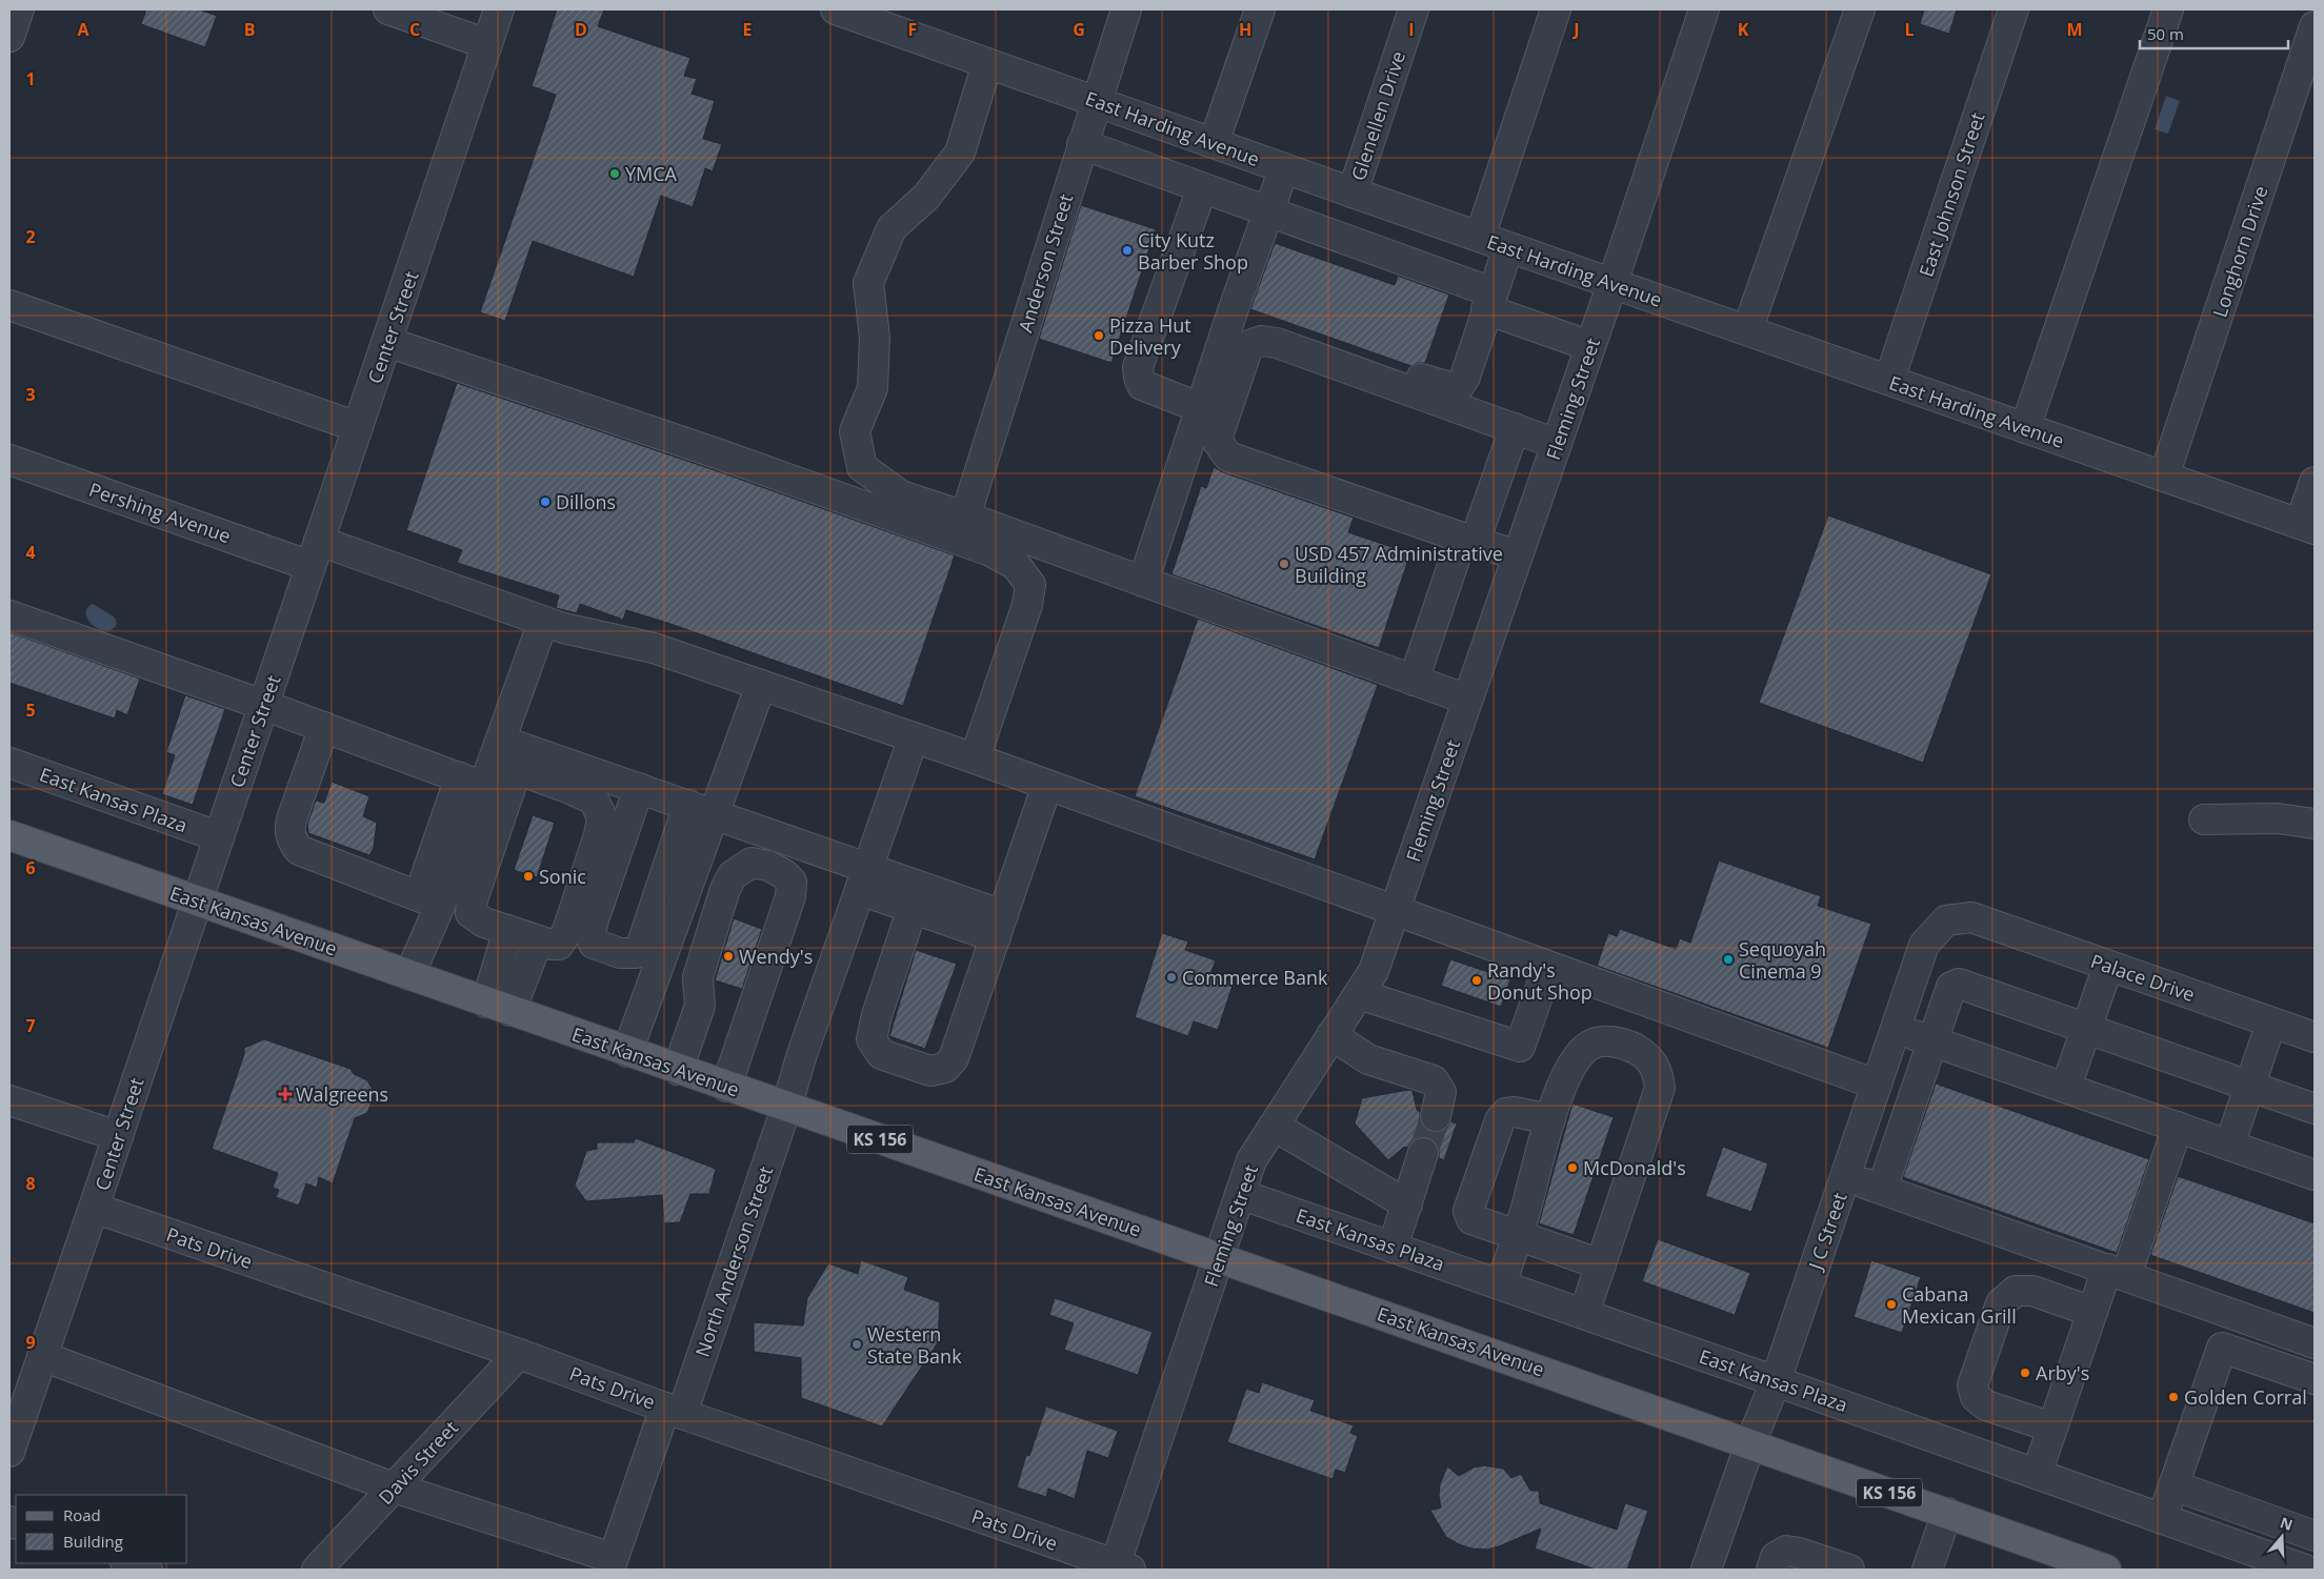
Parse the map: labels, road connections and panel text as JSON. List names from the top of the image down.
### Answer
{
  "streets": {
    "main road": ["East Kansas Avenue", "KS 156"],
    "street": [
      "Glenellen Drive",
      "East Harding Avenue",
      "East Johnson Street",
      "Longhorn Drive",
      "Anderson Street",
      "Center Street",
      "Fleming Street",
      "Pershing Avenue",
      "East Kansas Plaza",
      "Palace Drive",
      "J C Street",
      "Pats Drive",
      "North Anderson Street",
      "Davis Street"
    ]
  },
  "crossings": [
    ["Glenellen Drive", "East Harding Avenue"],
    ["East Harding Avenue", "East Johnson Street"],
    ["East Harding Avenue", "Longhorn Drive"],
    ["East Harding Avenue", "Anderson Street"],
    ["East Harding Avenue", "Fleming Street"],
    ["Center Street", "Pershing Avenue"],
    ["Center Street", "East Kansas Plaza"],
    ["Center Street", "East Kansas Avenue"],
    ["Center Street", "Pats Drive"],
    ["Fleming Street", "Pershing Avenue"],
    ["Fleming Street", "East Kansas Plaza"],
    ["Fleming Street", "East Kansas Avenue"],
    ["Fleming Street", "Pats Drive"],
    ["Pershing Avenue", "J C Street"],
    ["Pershing Avenue", "North Anderson Street"],
    ["East Kansas Plaza", "J C Street"],
    ["East Kansas Avenue", "J C Street"],
    ["East Kansas Avenue", "North Anderson Street"],
    ["Palace Drive", "J C Street"],
    ["Pats Drive", "North Anderson Street"],
    ["Pats Drive", "Davis Street"]
  ],
  "places": {
    "other": [
      "YMCA",
      "City Kutz Barber Shop",
      "Pizza Hut Delivery",
      "Dillons",
      "USD 457 Administrative Building",
      "Sonic",
      "Wendy's",
      "Sequoyah Cinema 9",
      "Commerce Bank",
      "Randy's Donut Shop",
      "McDonald's",
      "Cabana Mexican Grill",
      "Western State Bank",
      "Arby's",
      "Golden Corral"
    ],
    "health": ["Walgreens"]
  },
  "legend": ["Road", "Building"],
  "scale_bar": "50 m",
  "north": "top",
  "grid": {
    "columns": [
      "A",
      "B",
      "C",
      "D",
      "E",
      "F",
      "G",
      "H",
      "I",
      "J",
      "K",
      "L",
      "M"
    ],
    "rows": [
      "1",
      "2",
      "3",
      "4",
      "5",
      "6",
      "7",
      "8",
      "9"
    ]
  }
}
